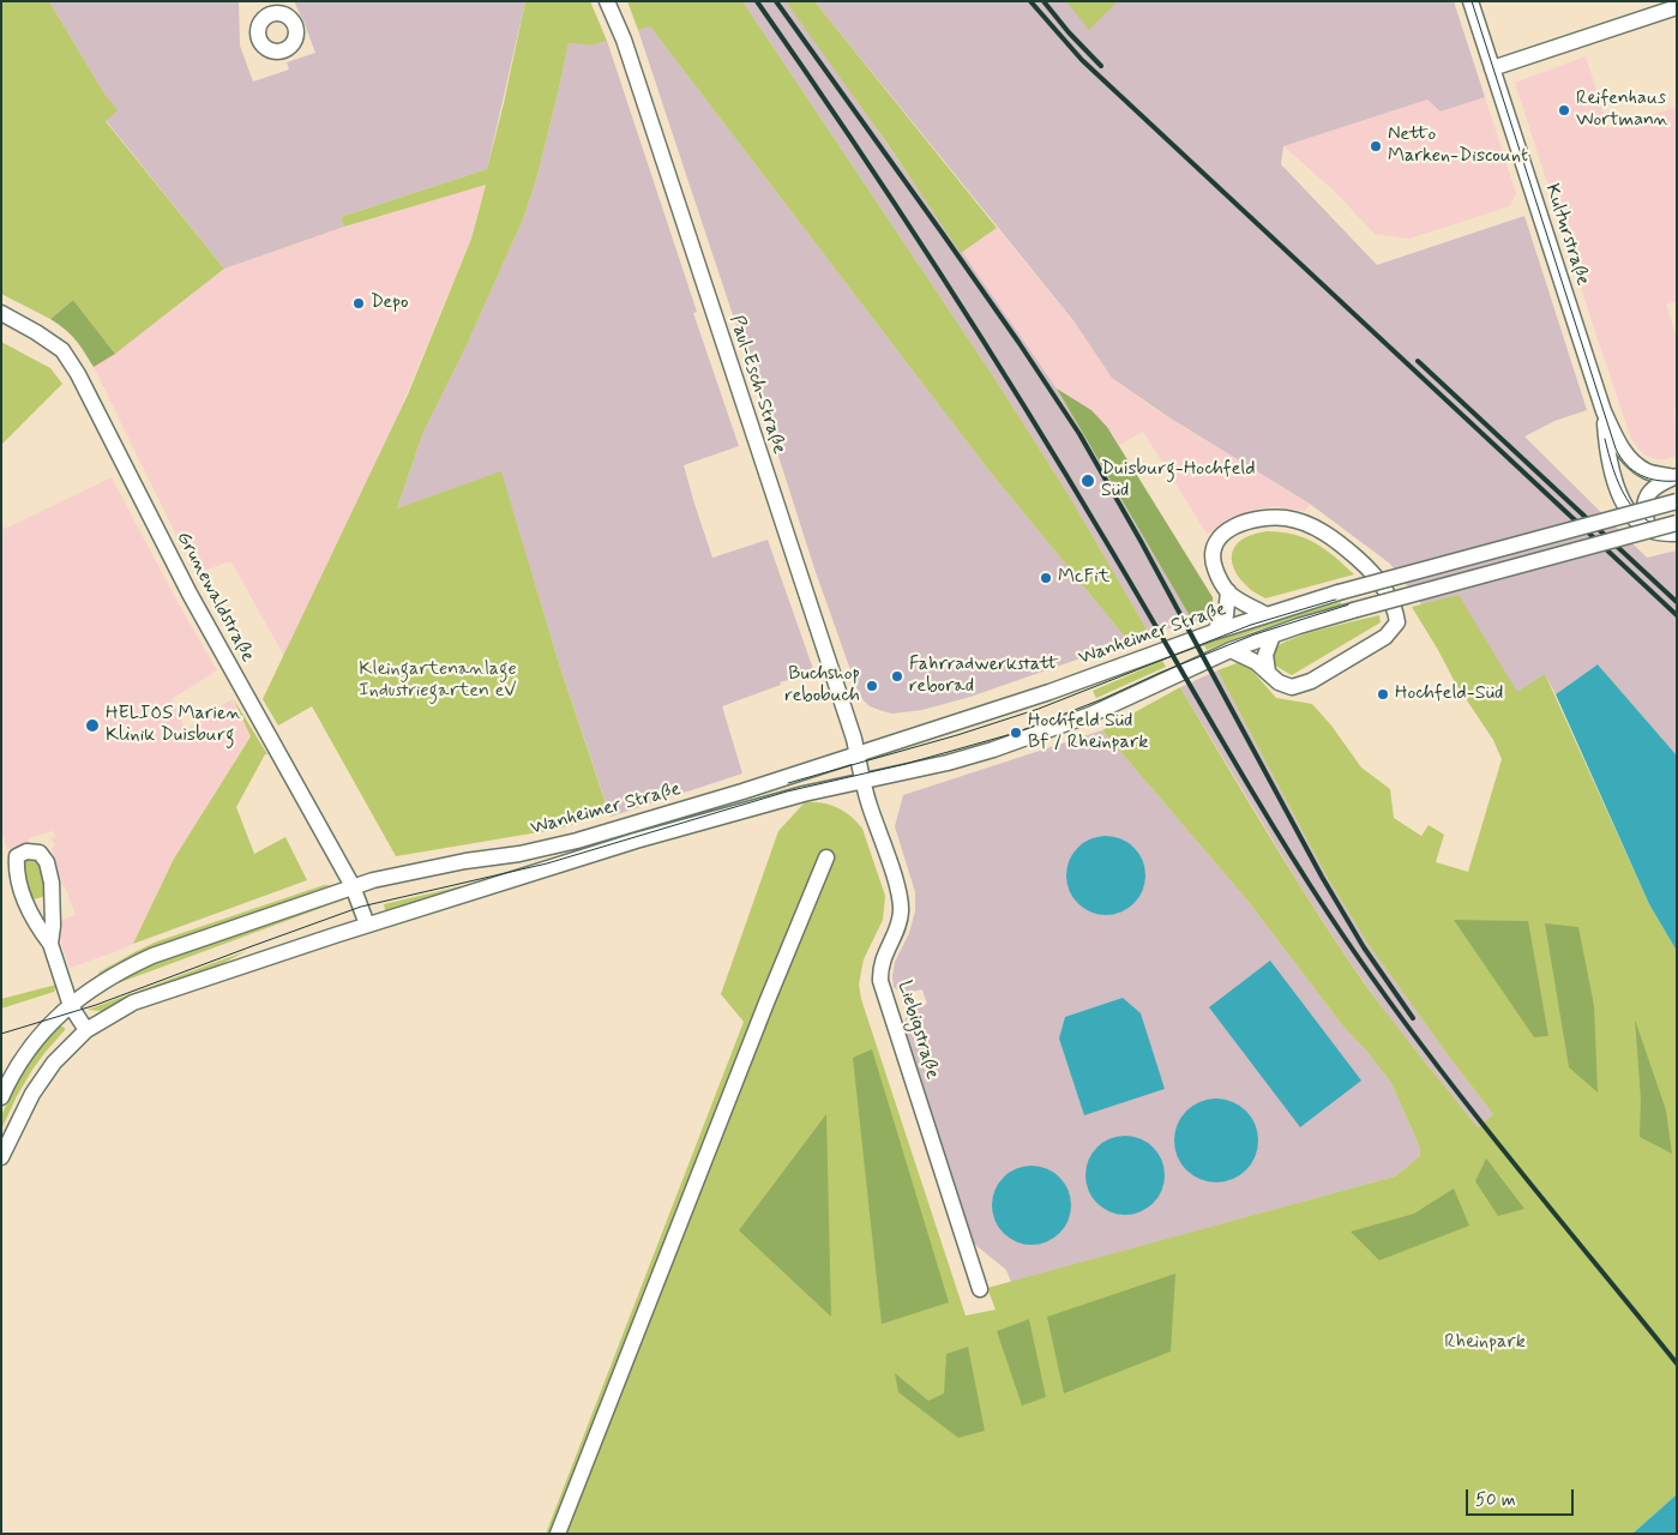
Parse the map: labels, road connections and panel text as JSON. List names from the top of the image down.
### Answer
{
  "streets": {
    "street": [
      "Kulturstraße",
      "Paul-Esch-Straße",
      "Grunewaldstraße",
      "Wanheimer Straße",
      "Liebigstraße"
    ]
  },
  "crossings": [
    ["Paul-Esch-Straße", "Wanheimer Straße"],
    ["Paul-Esch-Straße", "Liebigstraße"],
    ["Grunewaldstraße", "Wanheimer Straße"],
    ["Wanheimer Straße", "Liebigstraße"]
  ],
  "parks": ["Kleingartenanlage Industriegarten eV", "Rheinpark"],
  "places": [
    "Reifenhaus Wortmann",
    "Netto Marken-Discount",
    "Depo",
    "Duisburg-Hochfeld Süd",
    "McFit",
    "Fahrradwerkstatt reborad",
    "Buchshop rebobuch",
    "Hochfeld-Süd",
    "HELIOS Marien Klinik Duisburg",
    "Hochfeld Süd Bf / Rheinpark"
  ],
  "scale_bar": "50 m"
}
